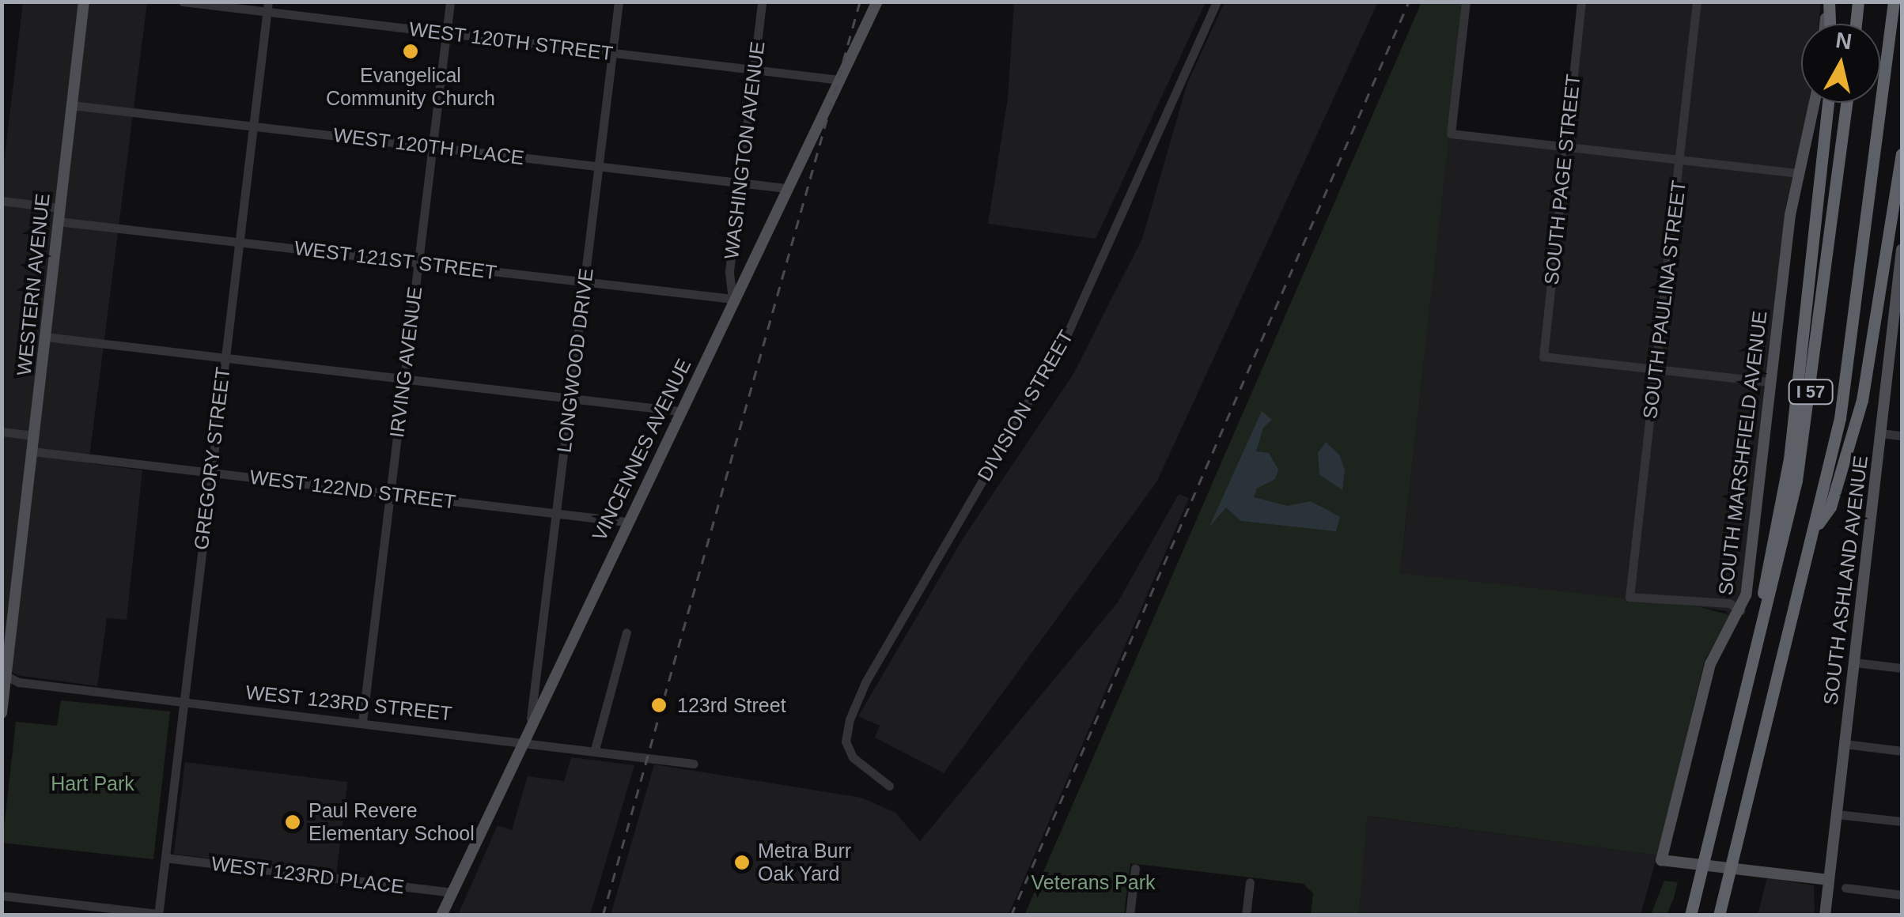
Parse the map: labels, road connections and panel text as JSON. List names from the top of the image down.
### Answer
{
  "streets": {
    "highway": ["I 57"],
    "main road": [
      "WESTERN AVENUE",
      "VINCENNES AVENUE",
      "SOUTH MARSHFIELD AVENUE",
      "SOUTH ASHLAND AVENUE"
    ],
    "street": [
      "WEST 120TH STREET",
      "WEST 120TH PLACE",
      "WASHINGTON AVENUE",
      "SOUTH PAGE STREET",
      "WEST 121ST STREET",
      "SOUTH PAULINA STREET",
      "LONGWOOD DRIVE",
      "IRVING AVENUE",
      "DIVISION STREET",
      "GREGORY STREET",
      "WEST 122ND STREET",
      "WEST 123RD STREET",
      "WEST 123RD PLACE"
    ]
  },
  "crossings": [
    ["WEST 120TH STREET", "WASHINGTON AVENUE"],
    ["WEST 120TH STREET", "LONGWOOD DRIVE"],
    ["WEST 120TH STREET", "IRVING AVENUE"],
    ["WEST 120TH STREET", "VINCENNES AVENUE"],
    ["WEST 120TH STREET", "GREGORY STREET"],
    ["WEST 120TH PLACE", "WASHINGTON AVENUE"],
    ["WEST 120TH PLACE", "WESTERN AVENUE"],
    ["WEST 120TH PLACE", "LONGWOOD DRIVE"],
    ["WEST 120TH PLACE", "IRVING AVENUE"],
    ["WEST 120TH PLACE", "VINCENNES AVENUE"],
    ["WEST 120TH PLACE", "GREGORY STREET"],
    ["WASHINGTON AVENUE", "WEST 121ST STREET"],
    ["WASHINGTON AVENUE", "VINCENNES AVENUE"],
    ["SOUTH PAGE STREET", "SOUTH PAULINA STREET"],
    ["WEST 121ST STREET", "WESTERN AVENUE"],
    ["WEST 121ST STREET", "LONGWOOD DRIVE"],
    ["WEST 121ST STREET", "IRVING AVENUE"],
    ["WEST 121ST STREET", "VINCENNES AVENUE"],
    ["WEST 121ST STREET", "GREGORY STREET"],
    ["WESTERN AVENUE", "WEST 122ND STREET"],
    ["WESTERN AVENUE", "WEST 123RD STREET"],
    ["SOUTH PAULINA STREET", "SOUTH MARSHFIELD AVENUE"],
    ["LONGWOOD DRIVE", "VINCENNES AVENUE"],
    ["LONGWOOD DRIVE", "WEST 122ND STREET"],
    ["IRVING AVENUE", "WEST 122ND STREET"],
    ["IRVING AVENUE", "WEST 123RD STREET"],
    ["VINCENNES AVENUE", "WEST 122ND STREET"],
    ["VINCENNES AVENUE", "WEST 123RD STREET"],
    ["VINCENNES AVENUE", "WEST 123RD PLACE"],
    ["SOUTH MARSHFIELD AVENUE", "SOUTH ASHLAND AVENUE"],
    ["GREGORY STREET", "WEST 122ND STREET"],
    ["GREGORY STREET", "WEST 123RD STREET"],
    ["GREGORY STREET", "WEST 123RD PLACE"]
  ],
  "parks": ["Hart Park", "Veterans Park"],
  "places": [
    "Evangelical Community Church",
    "123rd Street",
    "Paul Revere Elementary School",
    "Metra Burr Oak Yard"
  ],
  "north": "top"
}
